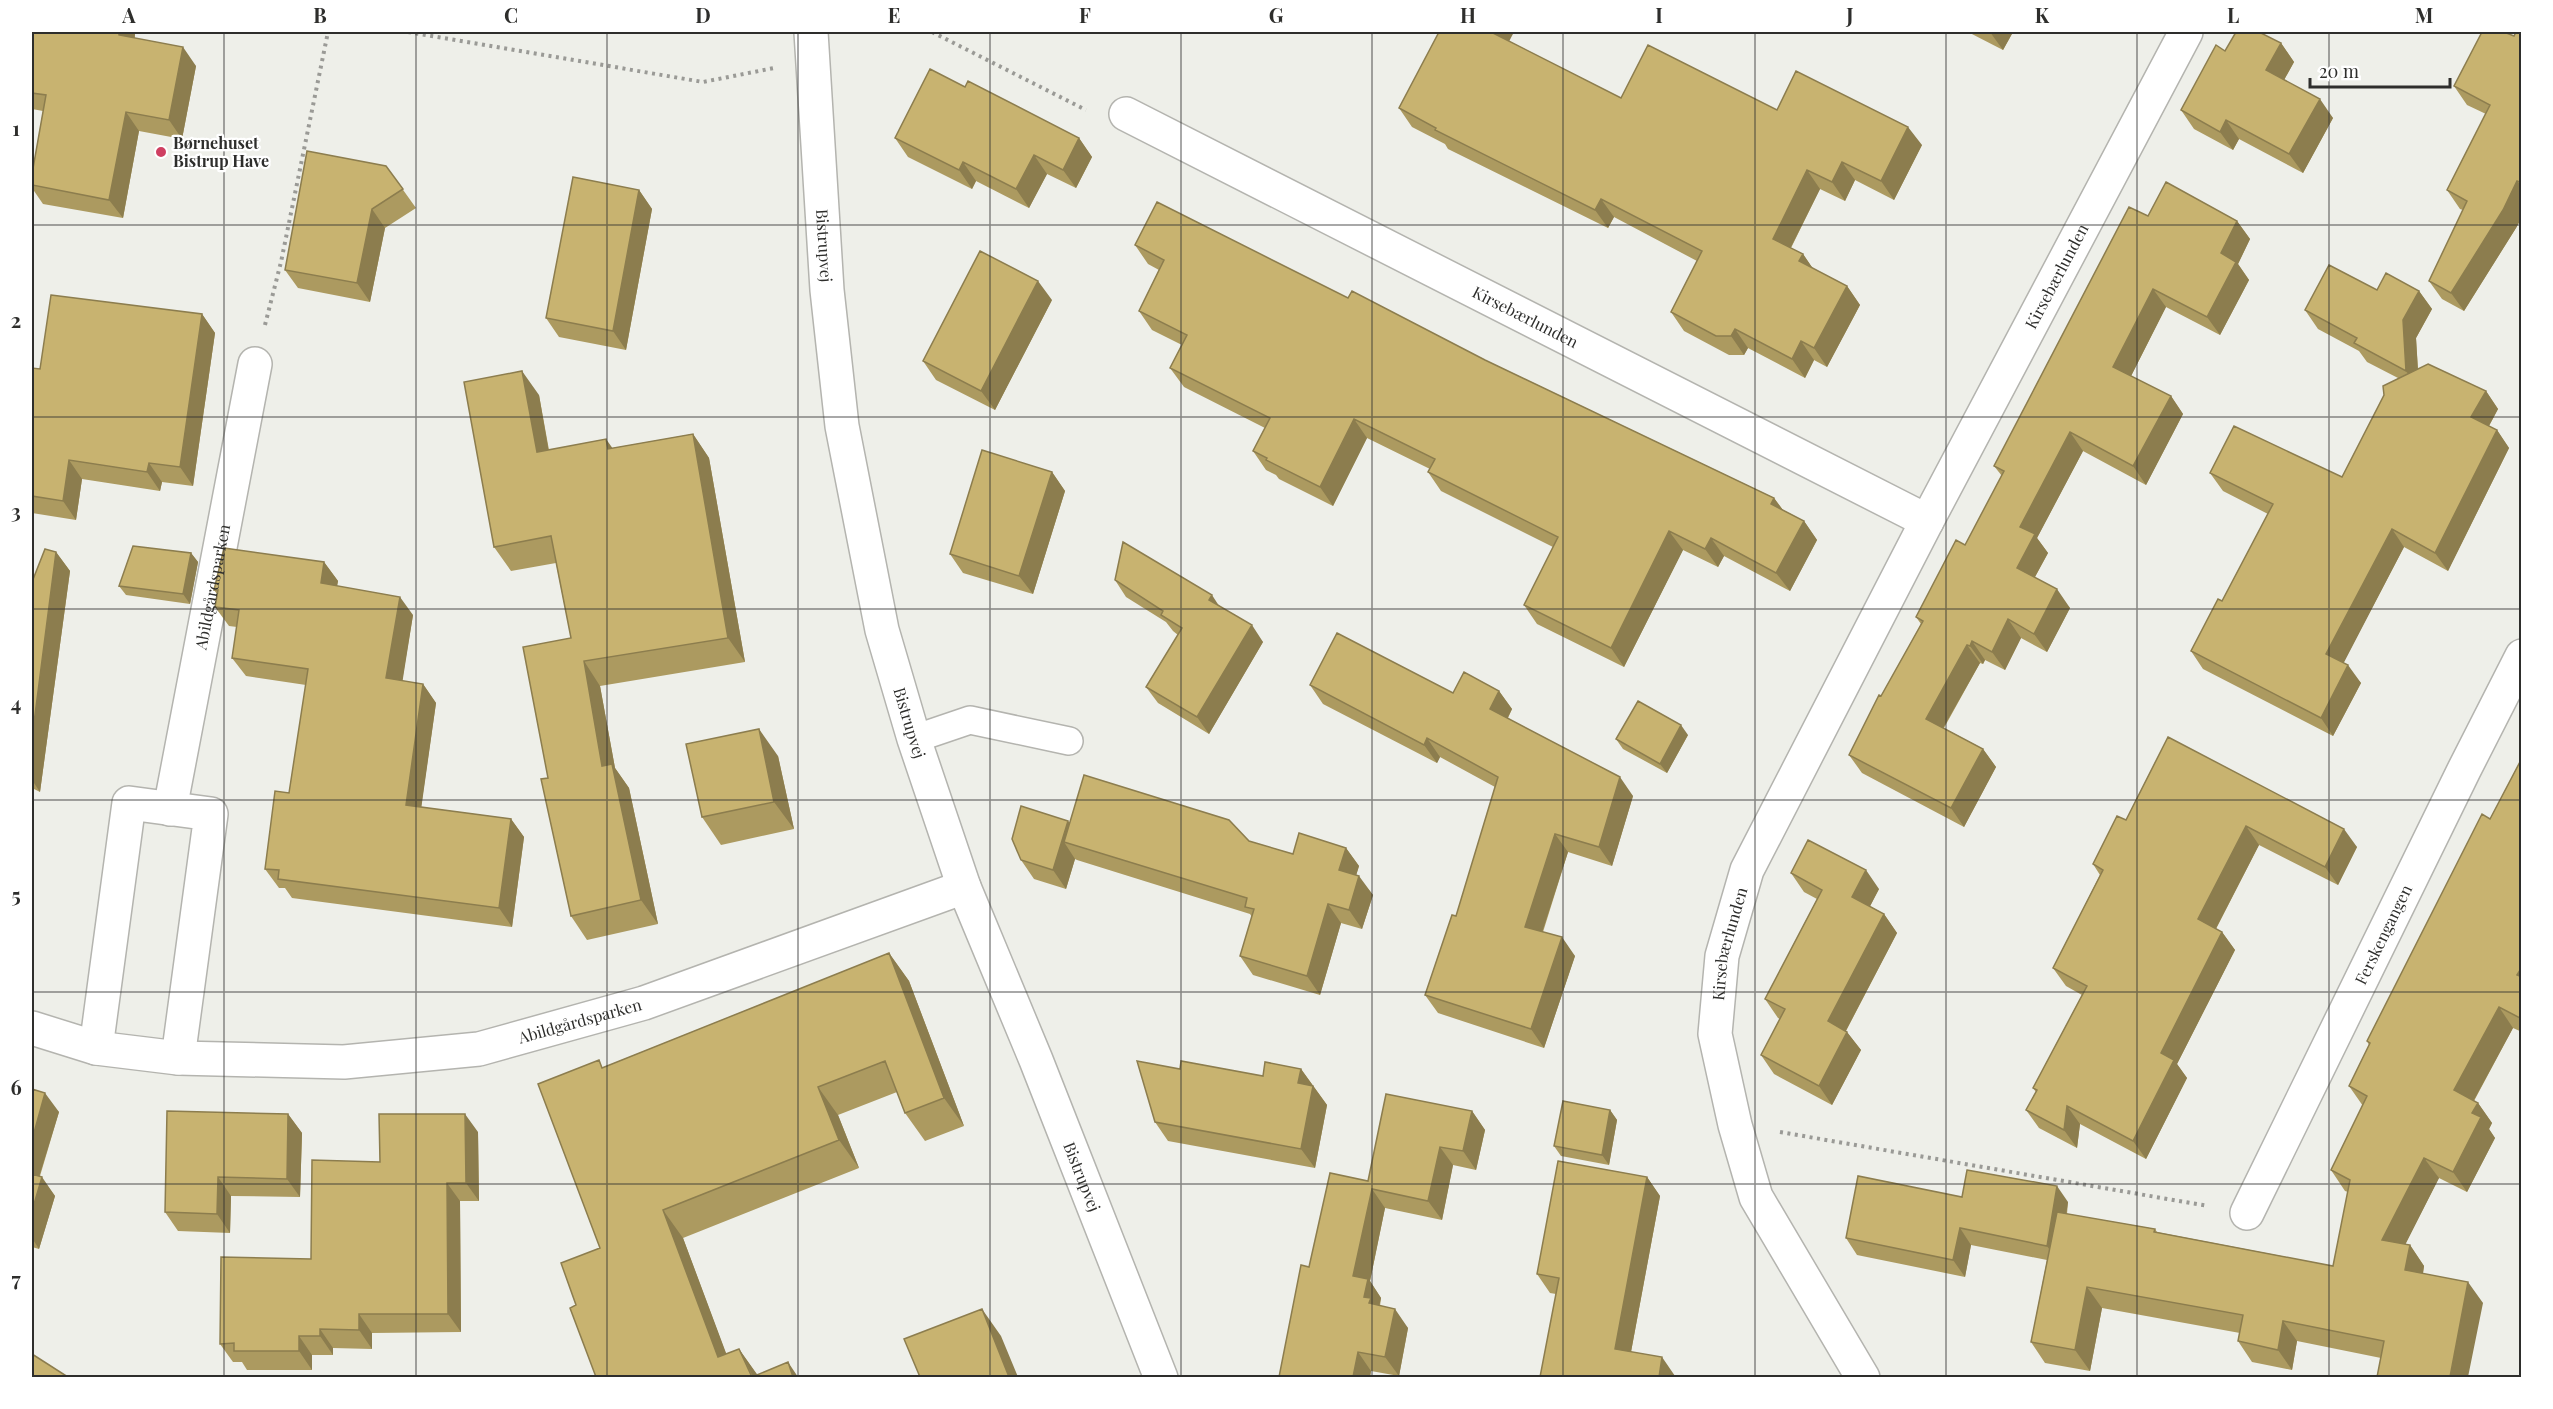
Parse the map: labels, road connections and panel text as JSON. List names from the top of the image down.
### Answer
{
  "streets": {
    "street": [
      "Bistrupvej",
      "Kirsebærlunden",
      "Abildgårdsparken",
      "Ferskengangen"
    ]
  },
  "crossings": [
    ["Bistrupvej", "Abildgårdsparken"]
  ],
  "places": ["Børnehuset Bistrup Have"],
  "scale_bar": "20 m",
  "grid": {
    "columns": [
      "A",
      "B",
      "C",
      "D",
      "E",
      "F",
      "G",
      "H",
      "I",
      "J",
      "K",
      "L",
      "M"
    ],
    "rows": [
      "1",
      "2",
      "3",
      "4",
      "5",
      "6",
      "7"
    ]
  }
}
